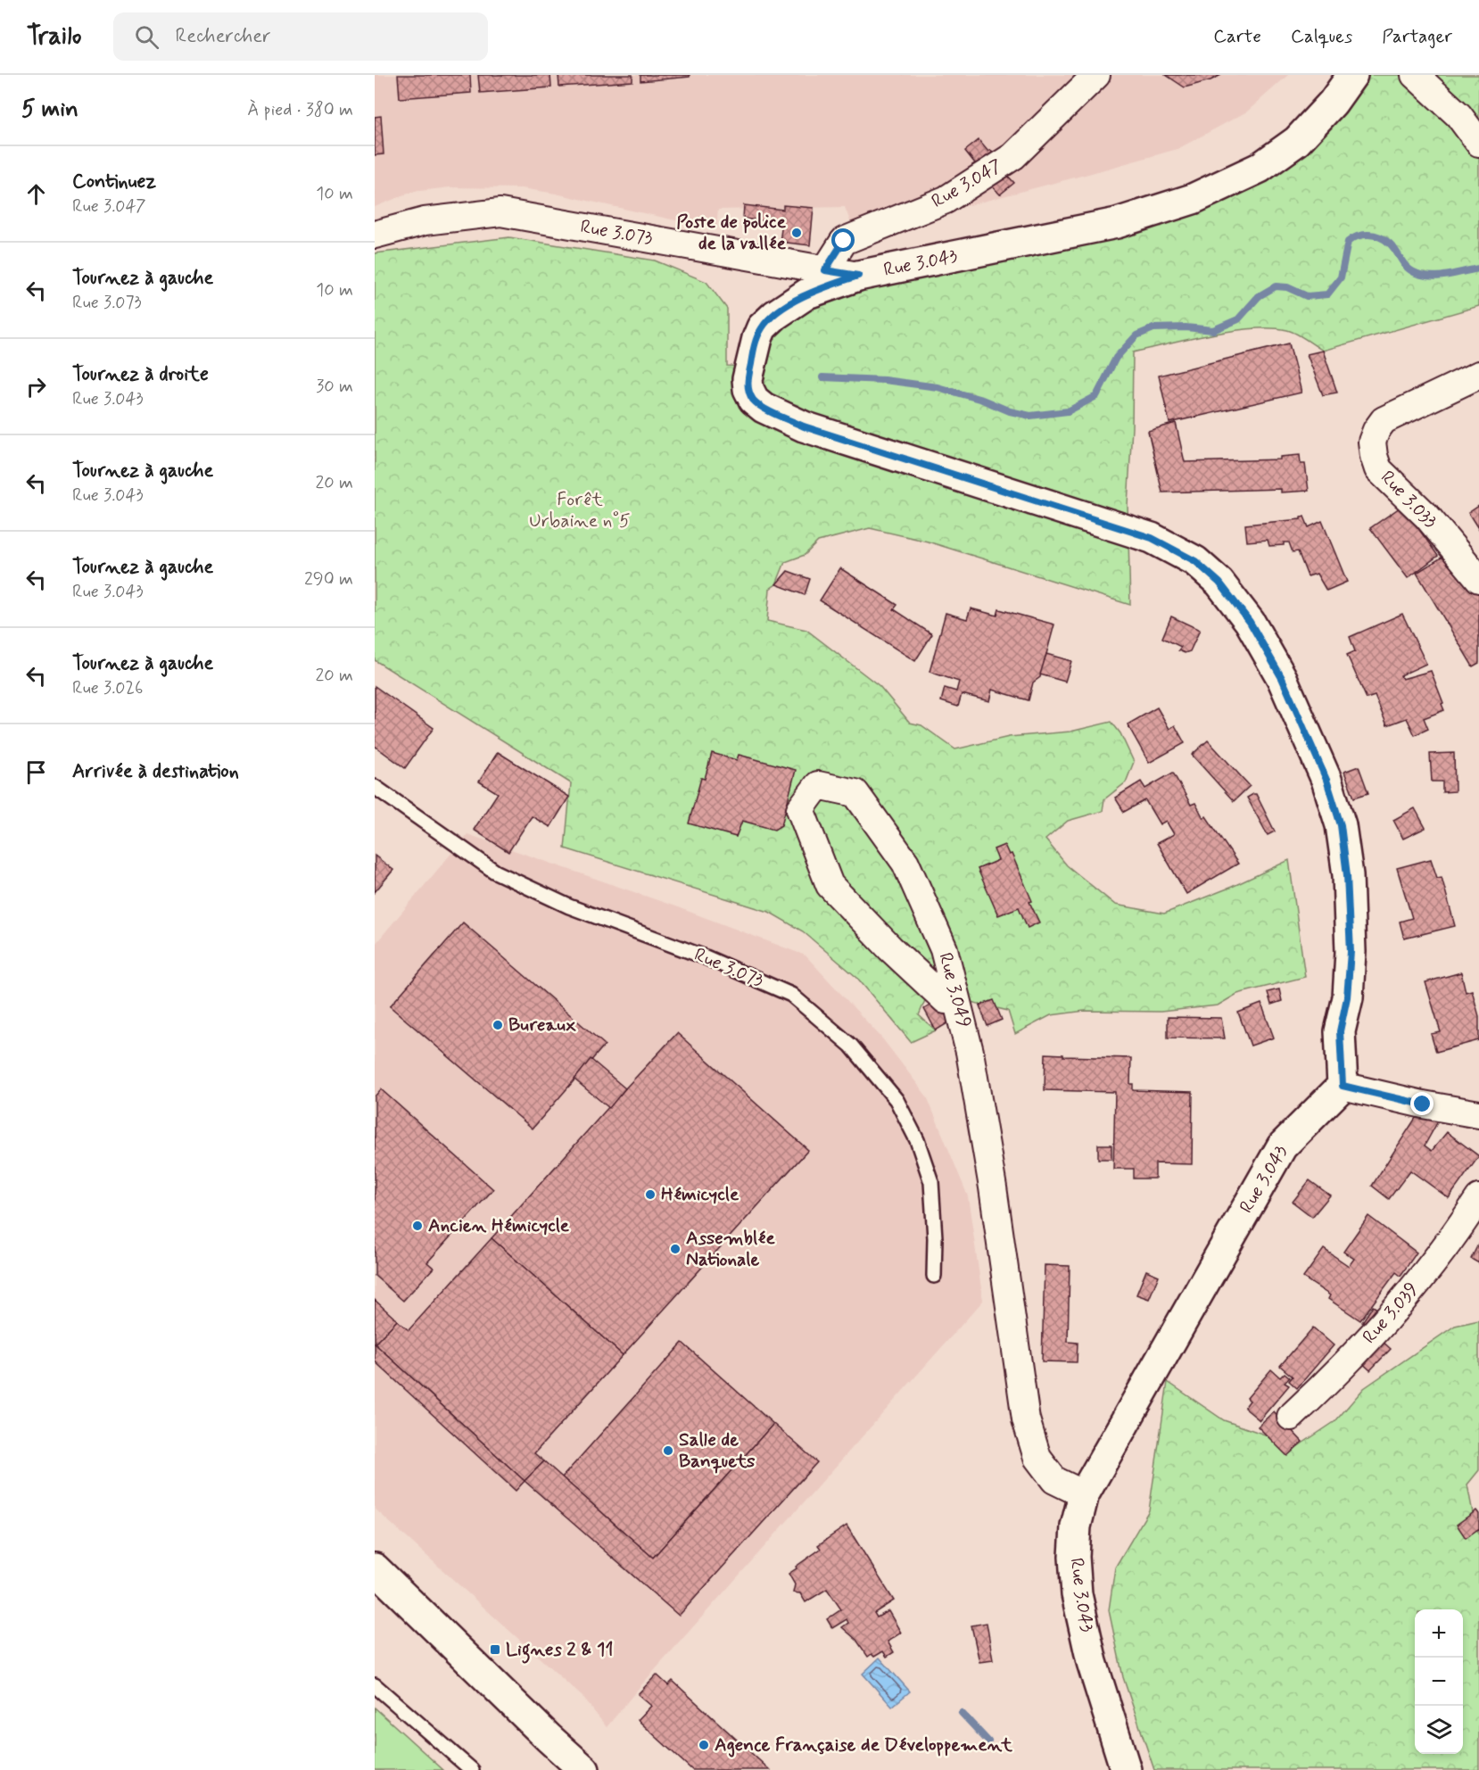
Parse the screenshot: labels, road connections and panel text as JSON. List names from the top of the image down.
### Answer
{
  "streets": {
    "street": [
      "Rue 3.047",
      "Rue 3.073",
      "Rue 3.043",
      "Rue 3.033",
      "Rue 3.049",
      "Rue 3.039"
    ]
  },
  "crossings": [
    ["Rue 3.047", "Rue 3.073"],
    ["Rue 3.073", "Rue 3.043"],
    ["Rue 3.043", "Rue 3.049"]
  ],
  "parks": ["Forêt Urbaine n°5"],
  "places": {
    "other": [
      "Poste de police de la vallée",
      "Bureaux",
      "Hémicycle",
      "Ancien Hémicycle",
      "Assemblée Nationale",
      "Salle de Banquets",
      "Agence Française de Développement"
    ],
    "transit": ["Lignes 2 & 11"]
  },
  "page": {
    "header": "Trailo",
    "search": "Rechercher",
    "nav": ["Carte", "Calques", "Partager"],
    "heading": ["5 min", "À pied · 380 m"],
    "list": [
      ["Continuez", "Rue 3.047", "10 m"],
      ["Tournez à gauche", "Rue 3.073", "10 m"],
      ["Tournez à droite", "Rue 3.043", "30 m"],
      ["Tournez à gauche", "Rue 3.043", "20 m"],
      ["Tournez à gauche", "Rue 3.043", "290 m"],
      ["Tournez à gauche", "Rue 3.026", "20 m"],
      "Arrivée à destination"
    ],
    "map_buttons": ["+", "−"]
  }
}
